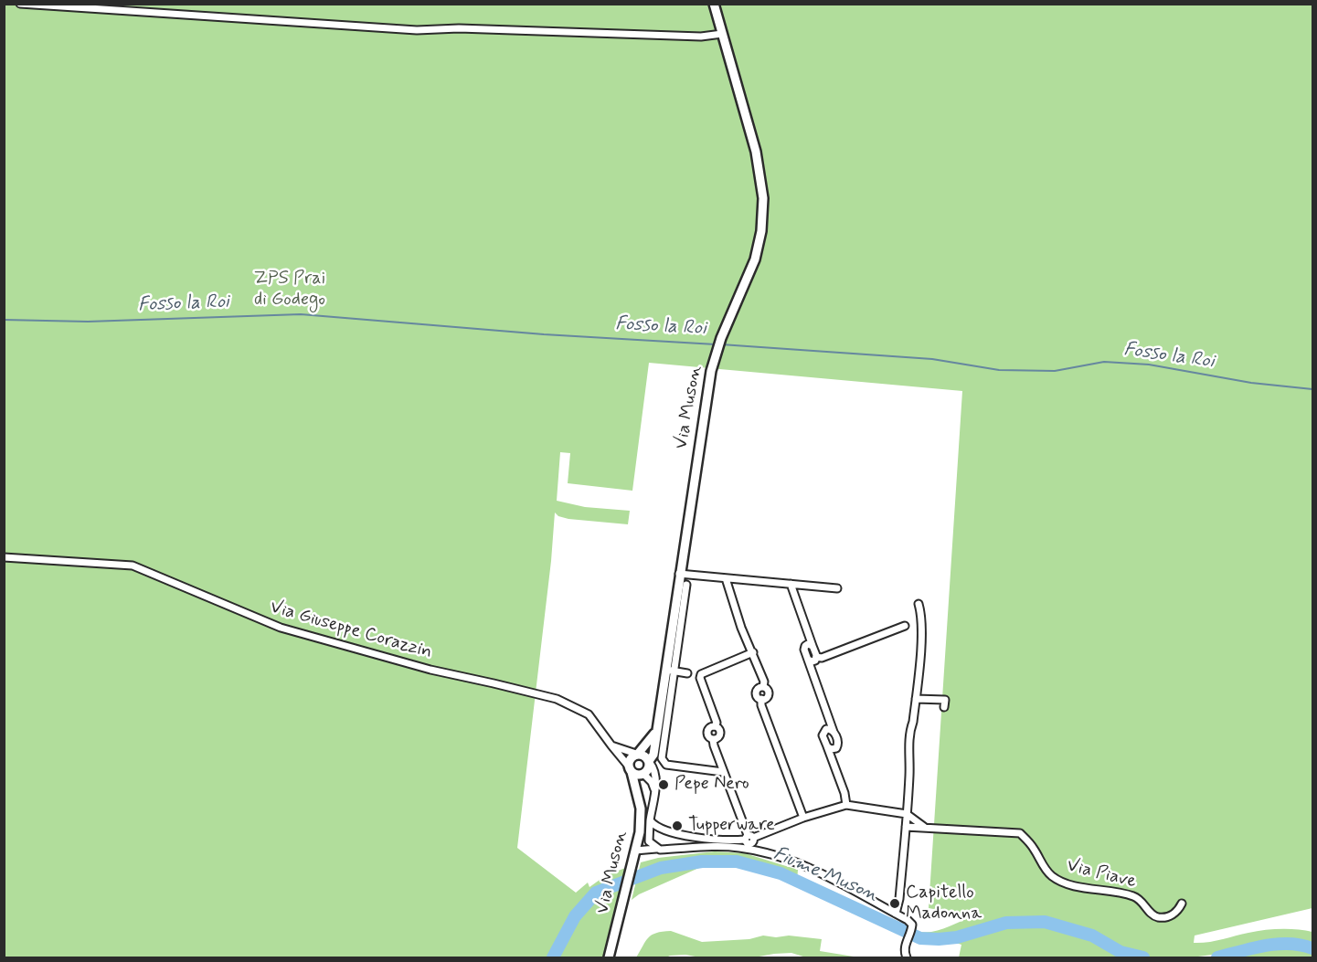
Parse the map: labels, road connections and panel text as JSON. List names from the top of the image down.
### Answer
{
  "streets": {
    "main road": ["Via Muson"],
    "street": ["Via Giuseppe Corazzin", "Via Piave"]
  },
  "crossings": [
    ["Via Muson", "Via Giuseppe Corazzin"]
  ],
  "water": ["Fosso la Roi", "Fiume Muson"],
  "parks": ["ZPS Prai di Godego"],
  "places": ["Pepe Nero", "Tupperware", "Capitello Madonna"]
}
